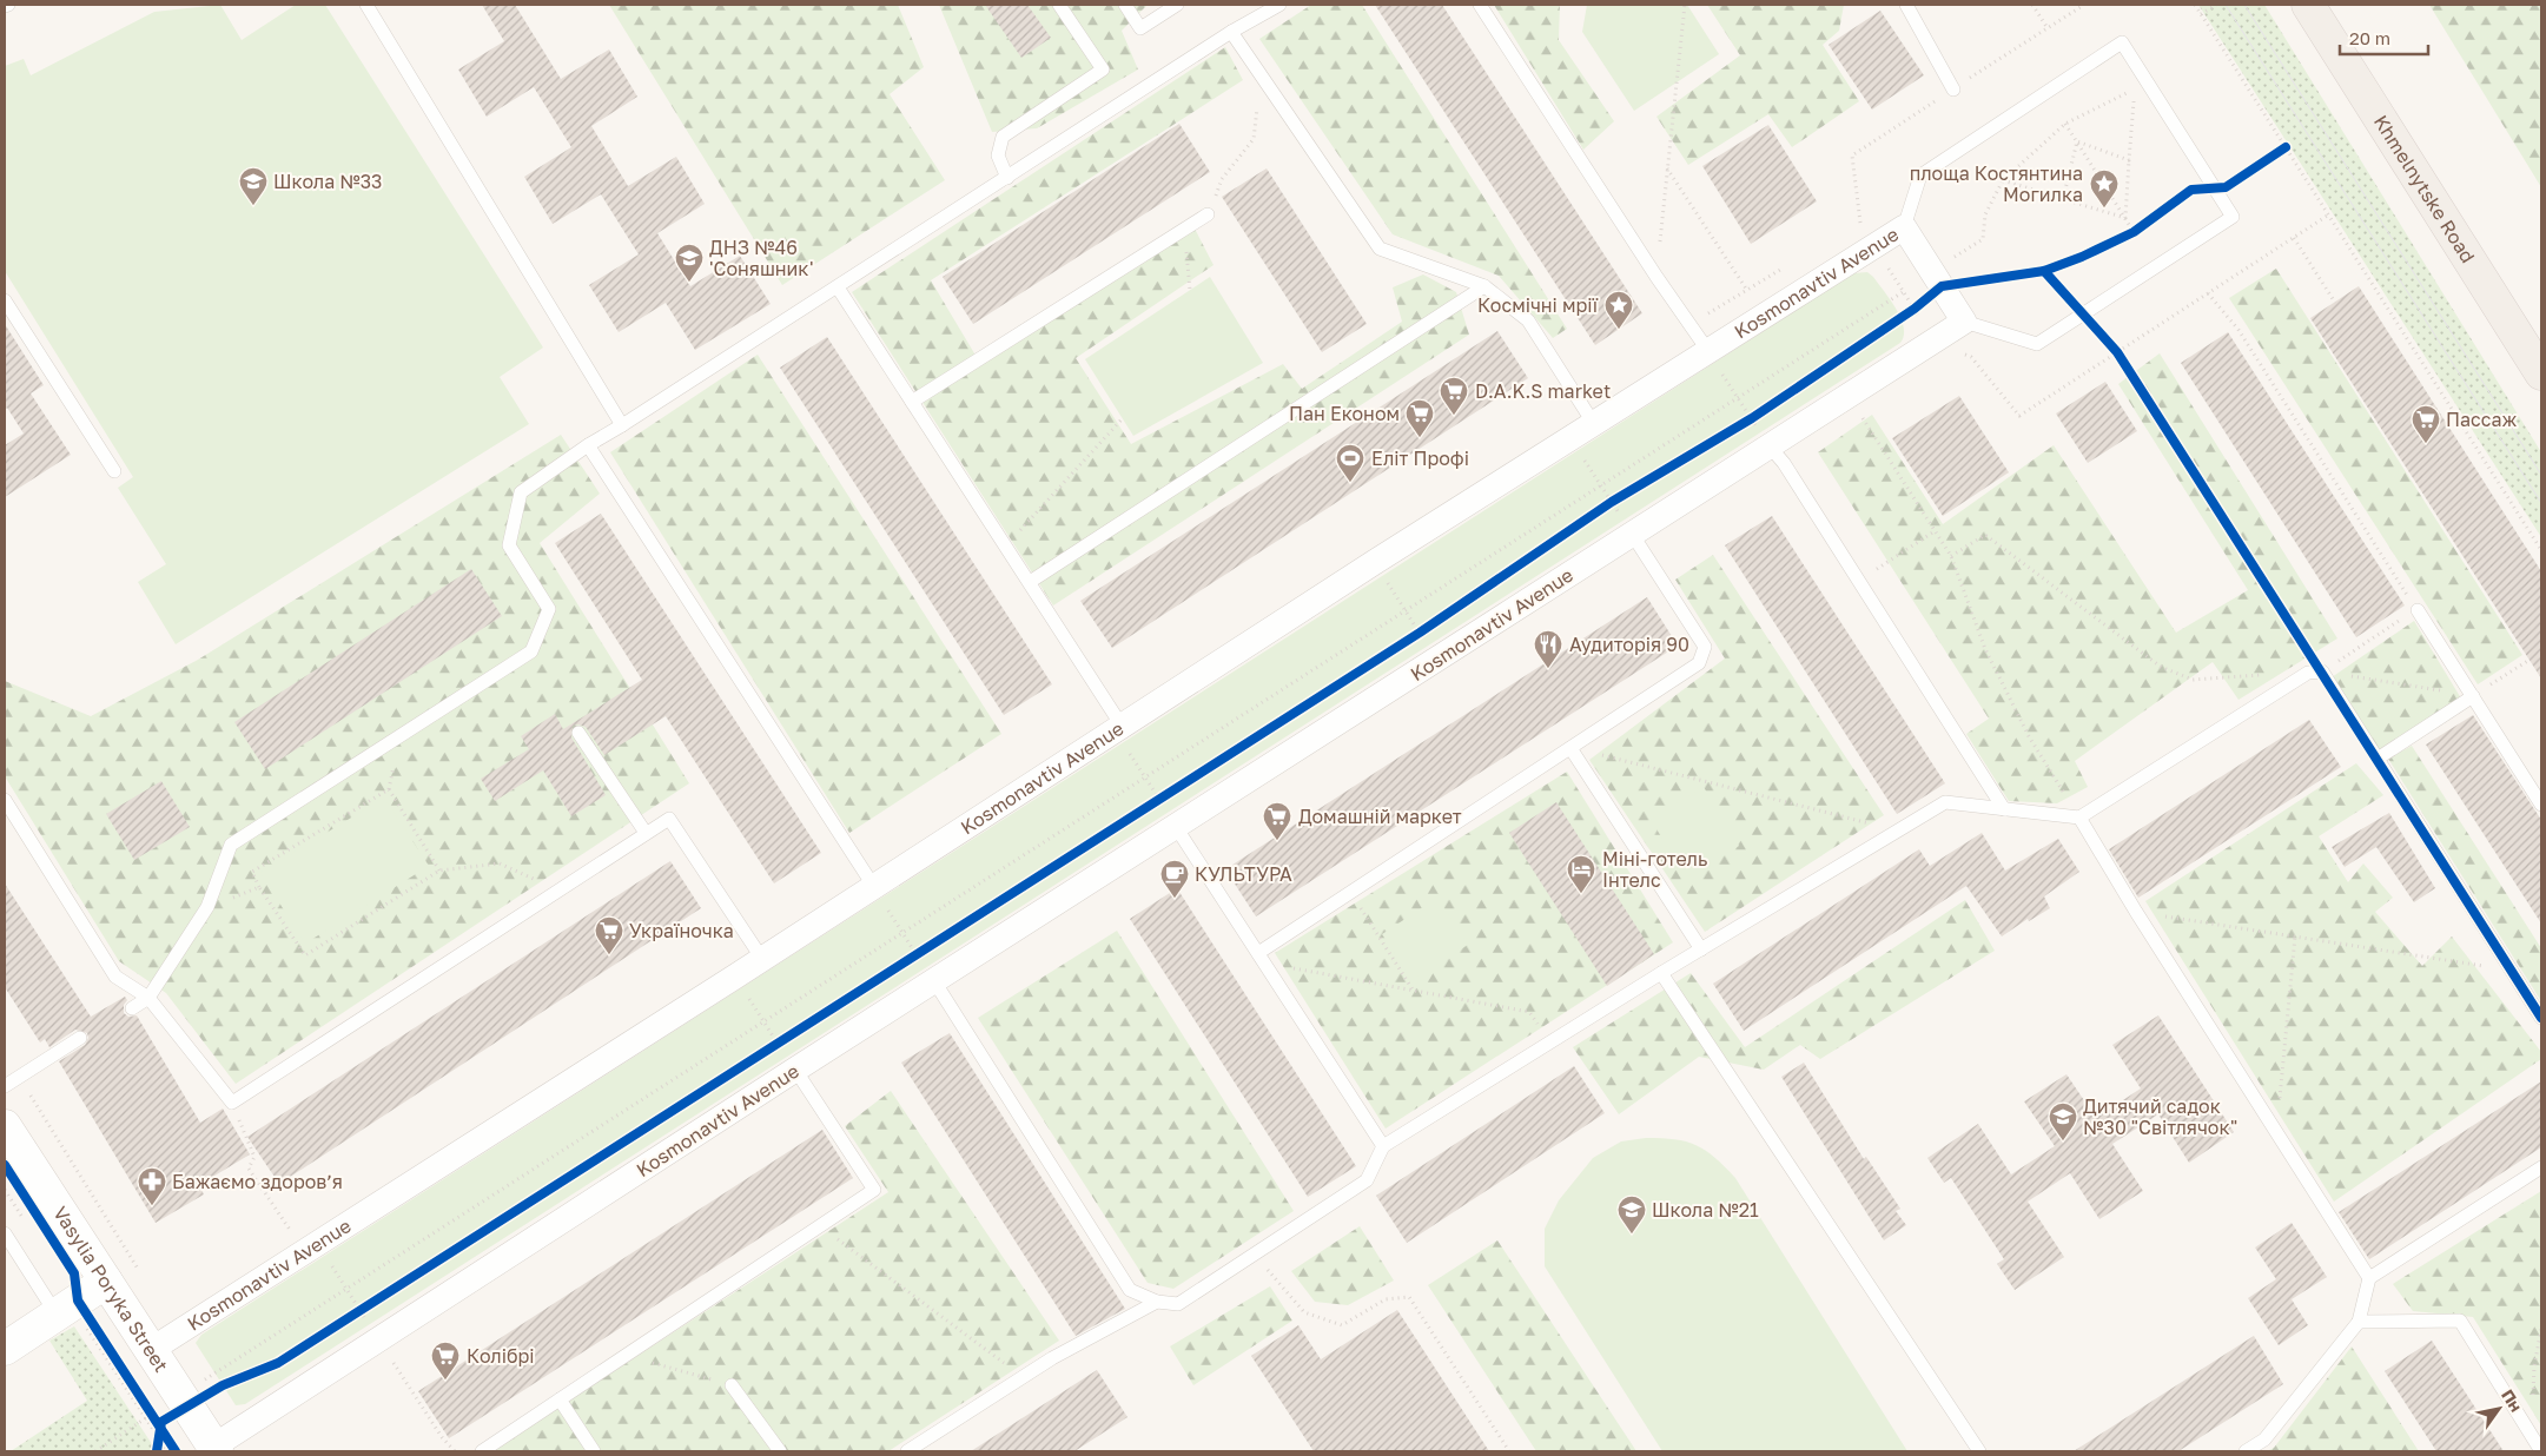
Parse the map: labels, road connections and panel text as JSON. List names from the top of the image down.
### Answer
{
  "streets": {
    "main road": ["Khmelnytske Road"],
    "street": ["Kosmonavtiv Avenue", "Vasylia Poryka Street"]
  },
  "crossings": [
    ["Kosmonavtiv Avenue", "Vasylia Poryka Street"]
  ],
  "places": {
    "school or university": [
      "Школа №33",
      "ДНЗ №46 'Соняшник'",
      "Дитячий садок №30 \"Світлячок\"",
      "Школа №21"
    ],
    "place": ["площа Костянтина Могилка", "Космічні мрії"],
    "supermarket": [
      "D.A.K.S market",
      "Пан Економ",
      "Пассаж",
      "Домашній маркет",
      "Україночка",
      "Колібрі"
    ],
    "sports": ["Еліт Профі"],
    "restaurant": ["Аудиторія 90"],
    "hotel": ["Міні-готель Інтелс"],
    "cafe": ["КУЛЬТУРА"],
    "pharmacy": ["Бажаємо здоровʼя"]
  },
  "scale_bar": "20 m",
  "north": "top right"
}
